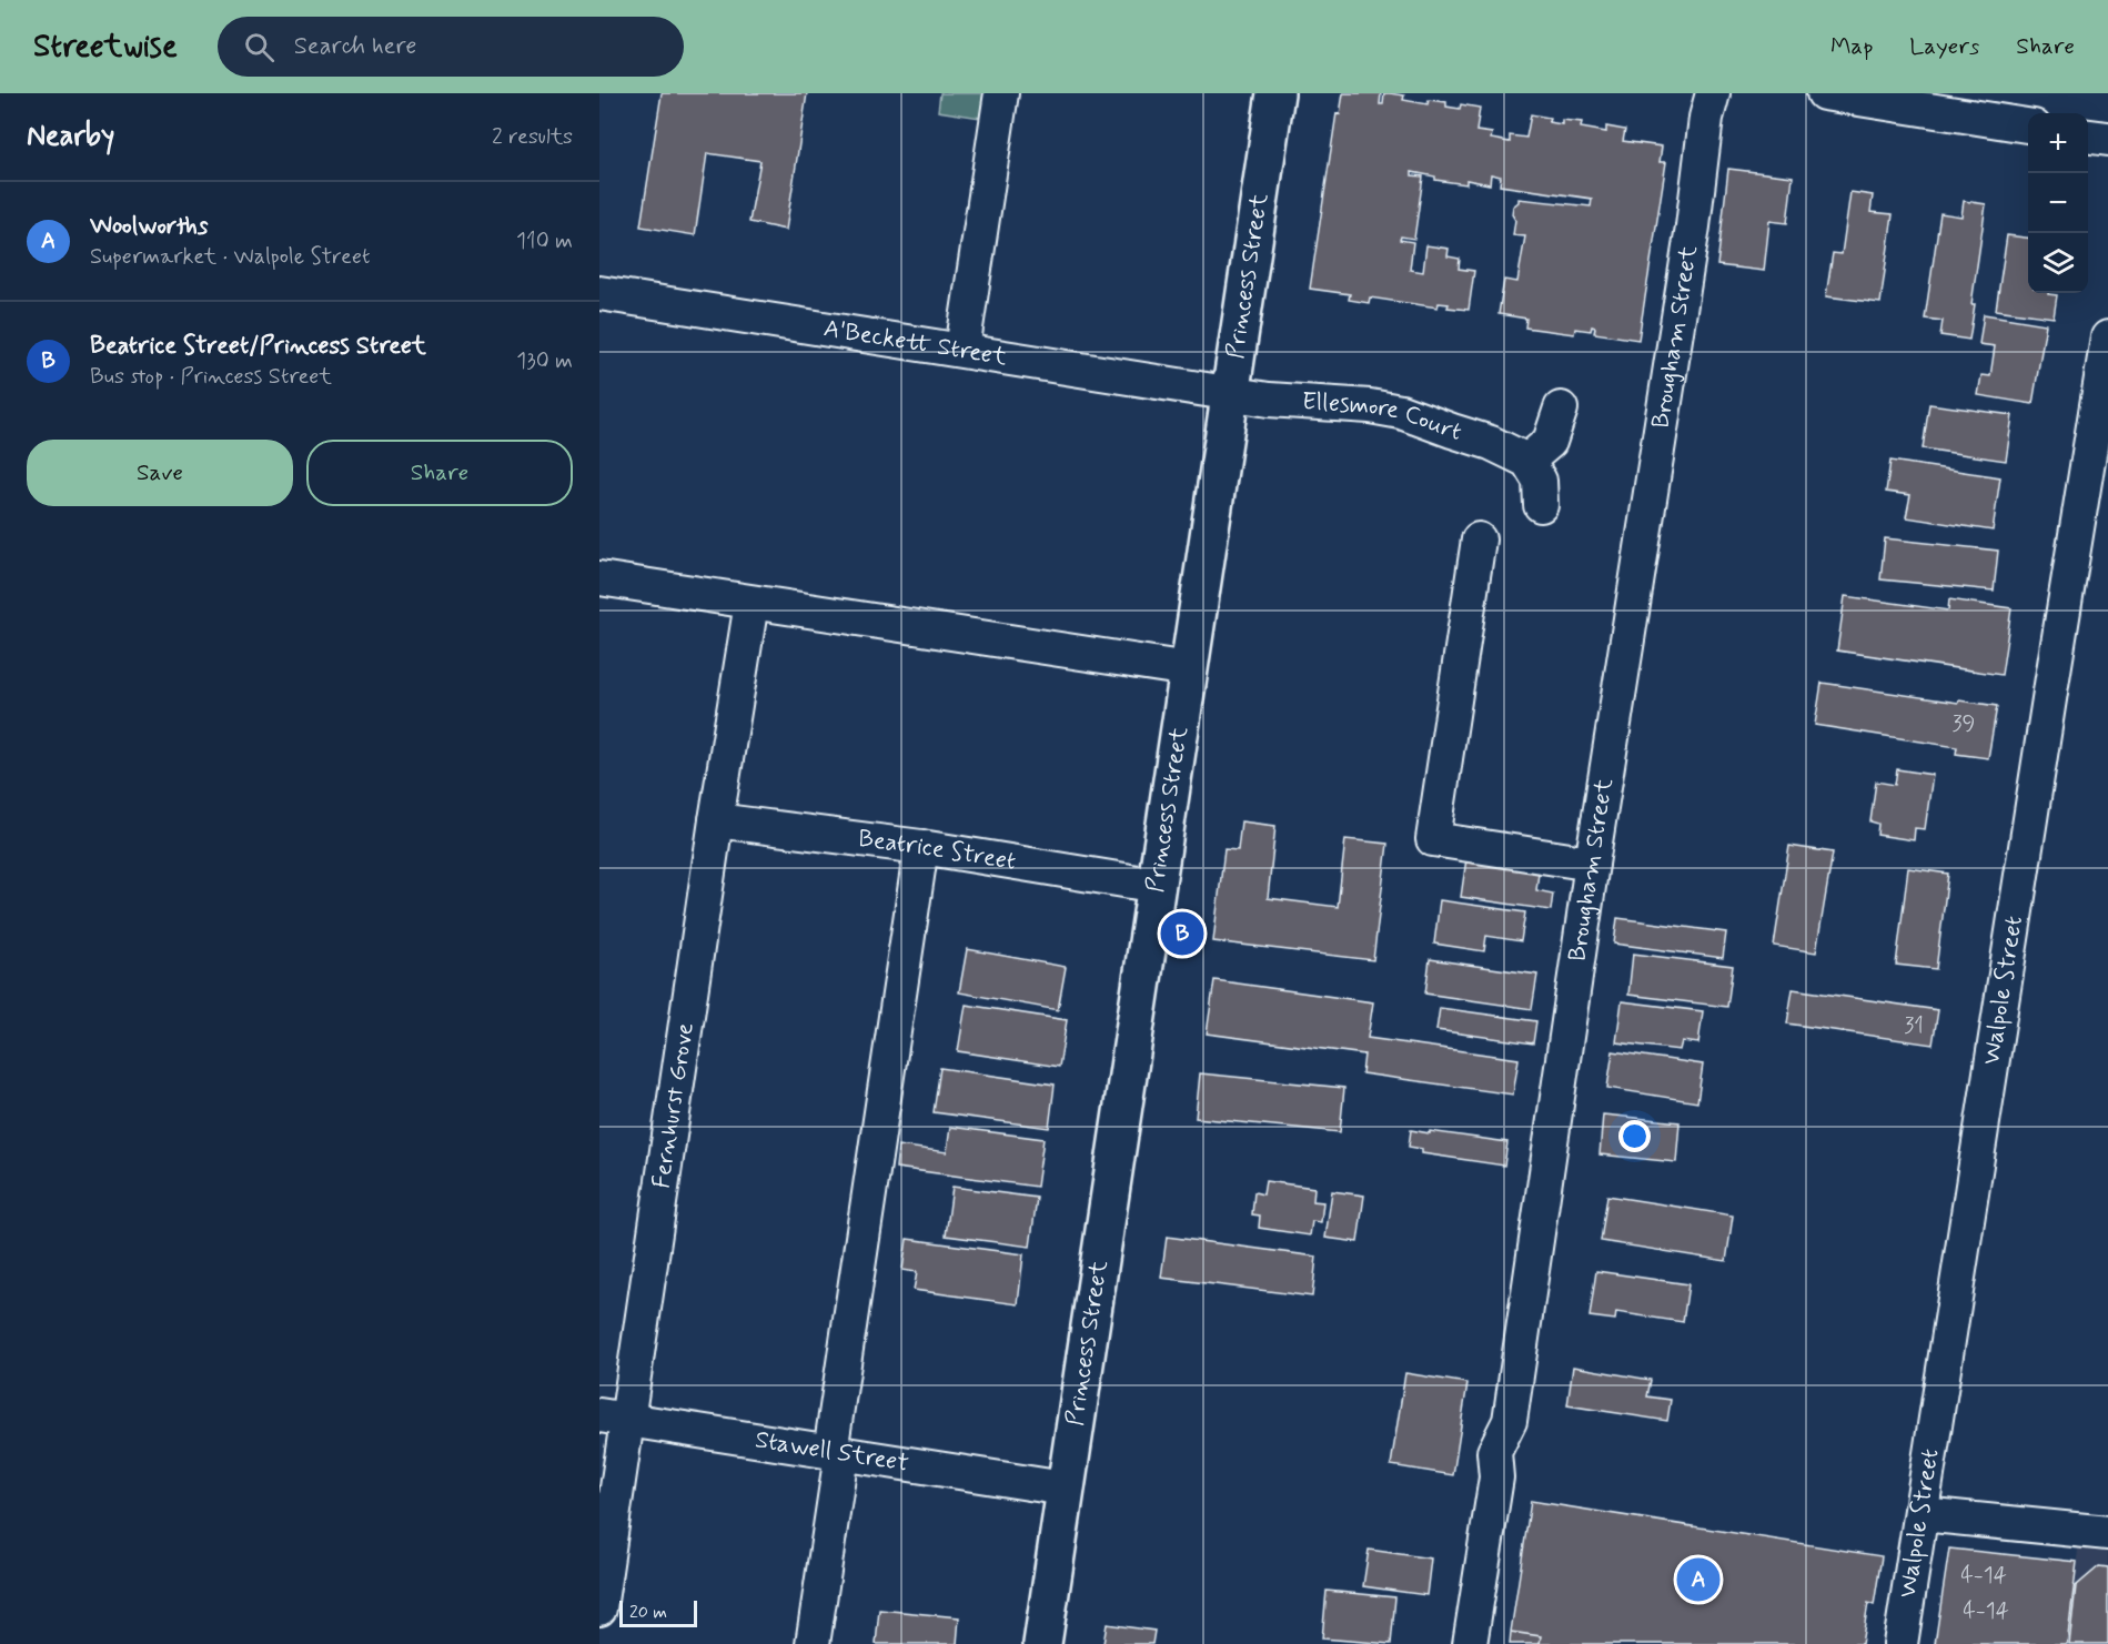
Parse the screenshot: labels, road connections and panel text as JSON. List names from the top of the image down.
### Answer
{
  "streets": {
    "main road": ["Princess Street"],
    "street": [
      "Brougham Street",
      "A'Beckett Street",
      "Ellesmore Court",
      "Beatrice Street",
      "Walpole Street",
      "Fernhurst Grove",
      "Stawell Street"
    ]
  },
  "crossings": [
    ["Princess Street", "A'Beckett Street"],
    ["Princess Street", "Ellesmore Court"],
    ["Princess Street", "Beatrice Street"],
    ["Princess Street", "Stawell Street"],
    ["A'Beckett Street", "Ellesmore Court"],
    ["Beatrice Street", "Fernhurst Grove"],
    ["Fernhurst Grove", "Stawell Street"]
  ],
  "house_numbers": [
    "39",
    "31",
    "4-14",
    "4-14"
  ],
  "scale_bar": "20 m",
  "page": {
    "header": "Streetwise",
    "search": "Search here",
    "nav": ["Map", "Layers", "Share"],
    "heading": ["Nearby", "2 results"],
    "map_buttons": ["+", "−"],
    "list": [
      {
        "mark": "A",
        "name": "Woolworths",
        "note": "Supermarket · Walpole Street",
        "value": "110 m"
      },
      {
        "mark": "B",
        "name": "Beatrice Street/Princess Street",
        "note": "Bus stop · Princess Street",
        "value": "130 m"
      }
    ],
    "buttons": ["Save", "Share"],
    "pins": ["B", "A"],
    "scale": "20 m"
  }
}
